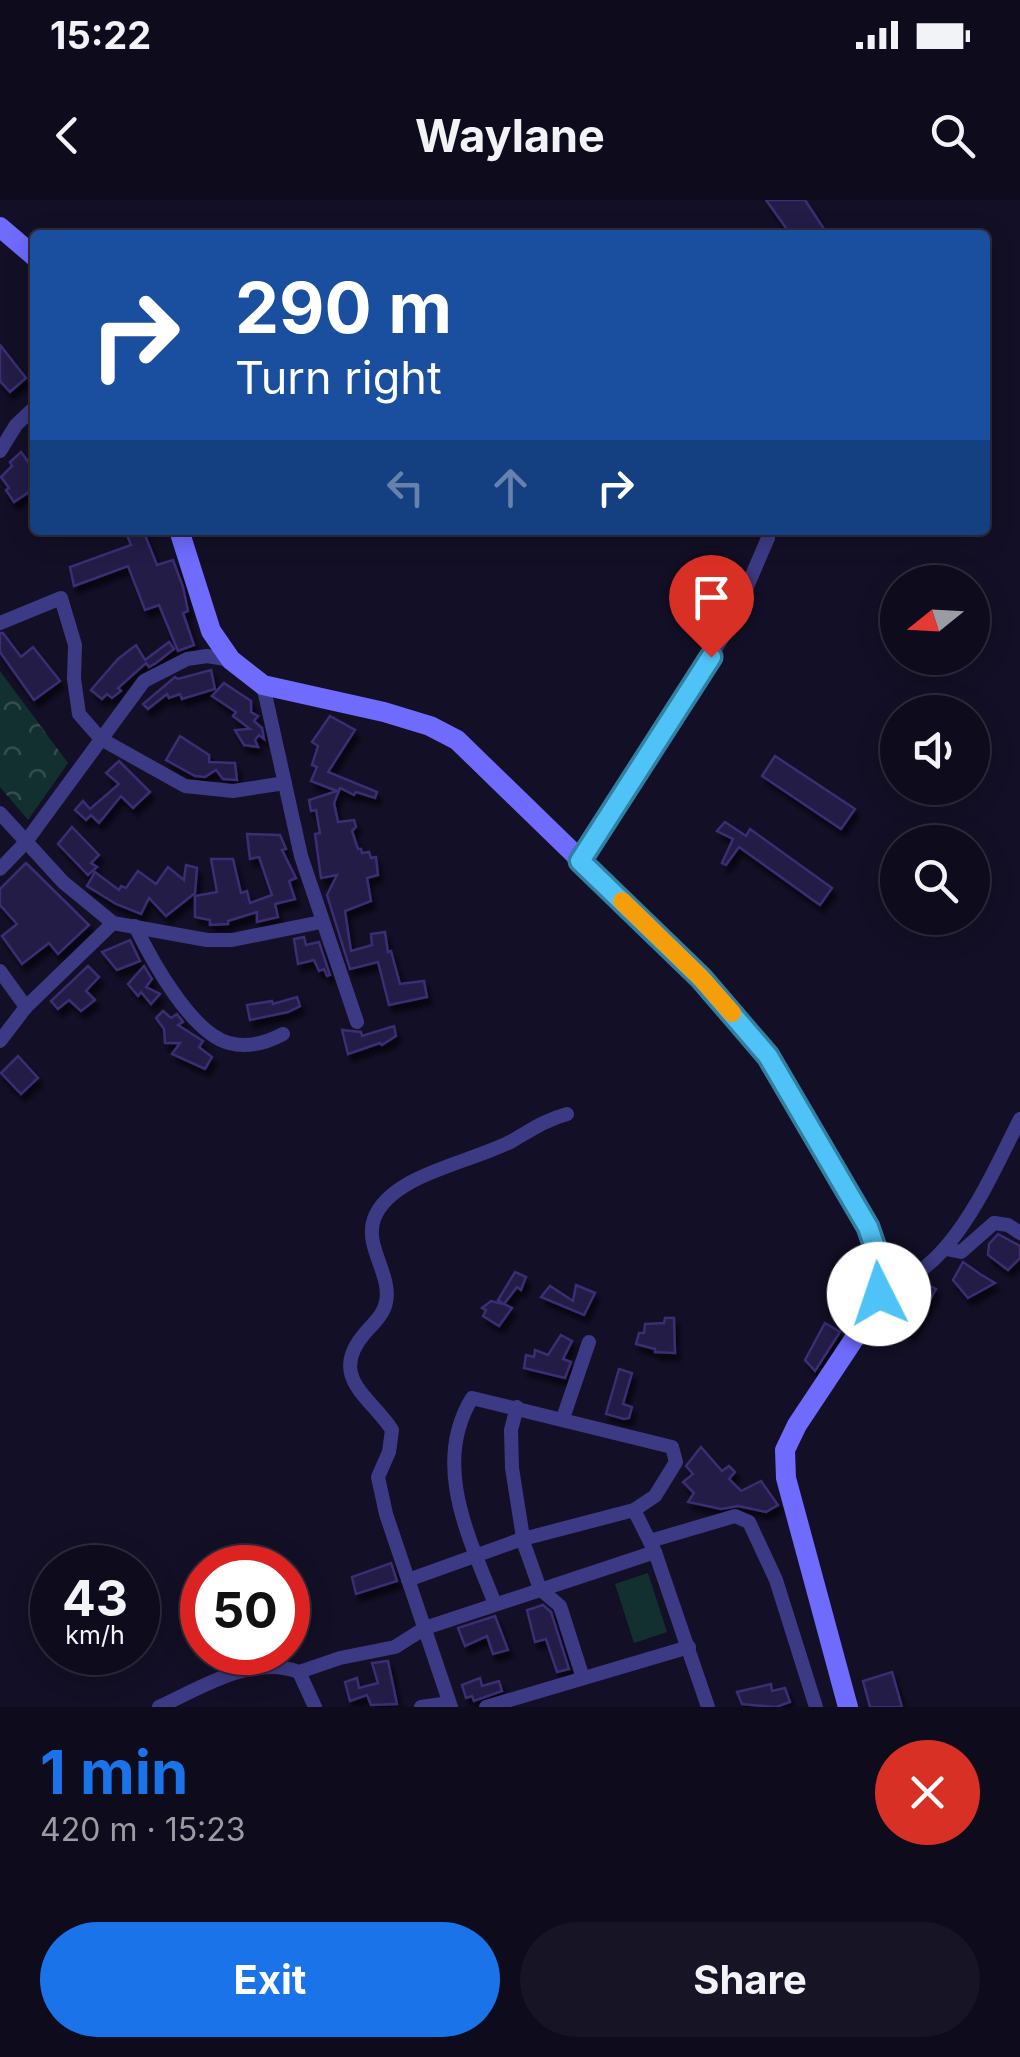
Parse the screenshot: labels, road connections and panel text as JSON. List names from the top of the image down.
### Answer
{
  "north": "left",
  "page": {
    "status": "15:22",
    "header": "Waylane",
    "turn": ["290 m", "Turn right"],
    "speed": "43 km/h",
    "limit": "50",
    "heading": ["1 min", "420 m · 15:23"],
    "buttons": ["Exit", "Share"]
  }
}
